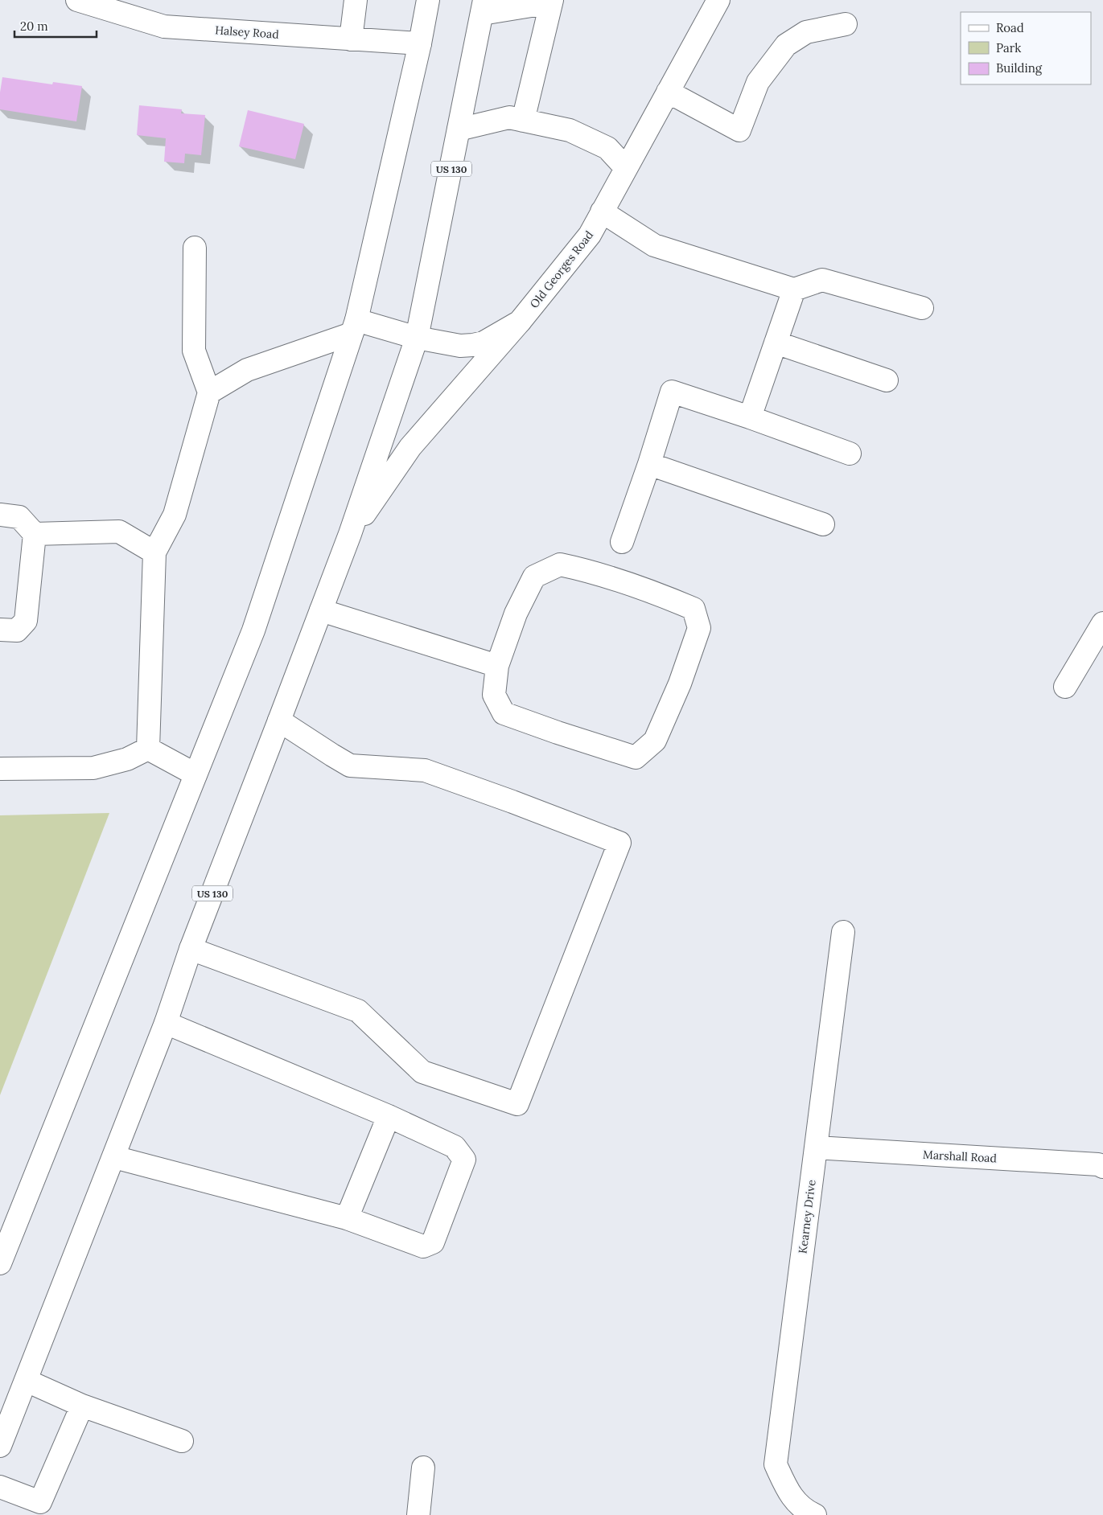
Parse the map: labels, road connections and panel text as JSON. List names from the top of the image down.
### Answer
{
  "streets": {
    "main road": [
      "Halsey Road",
      "US 130",
      "Old Georges Road",
      "Marshall Road",
      "Kearney Drive"
    ]
  },
  "crossings": [
    ["US 130", "Old Georges Road"],
    ["Marshall Road", "Kearney Drive"]
  ],
  "legend": ["Road", "Park", "Building"],
  "scale_bar": "20 m"
}
